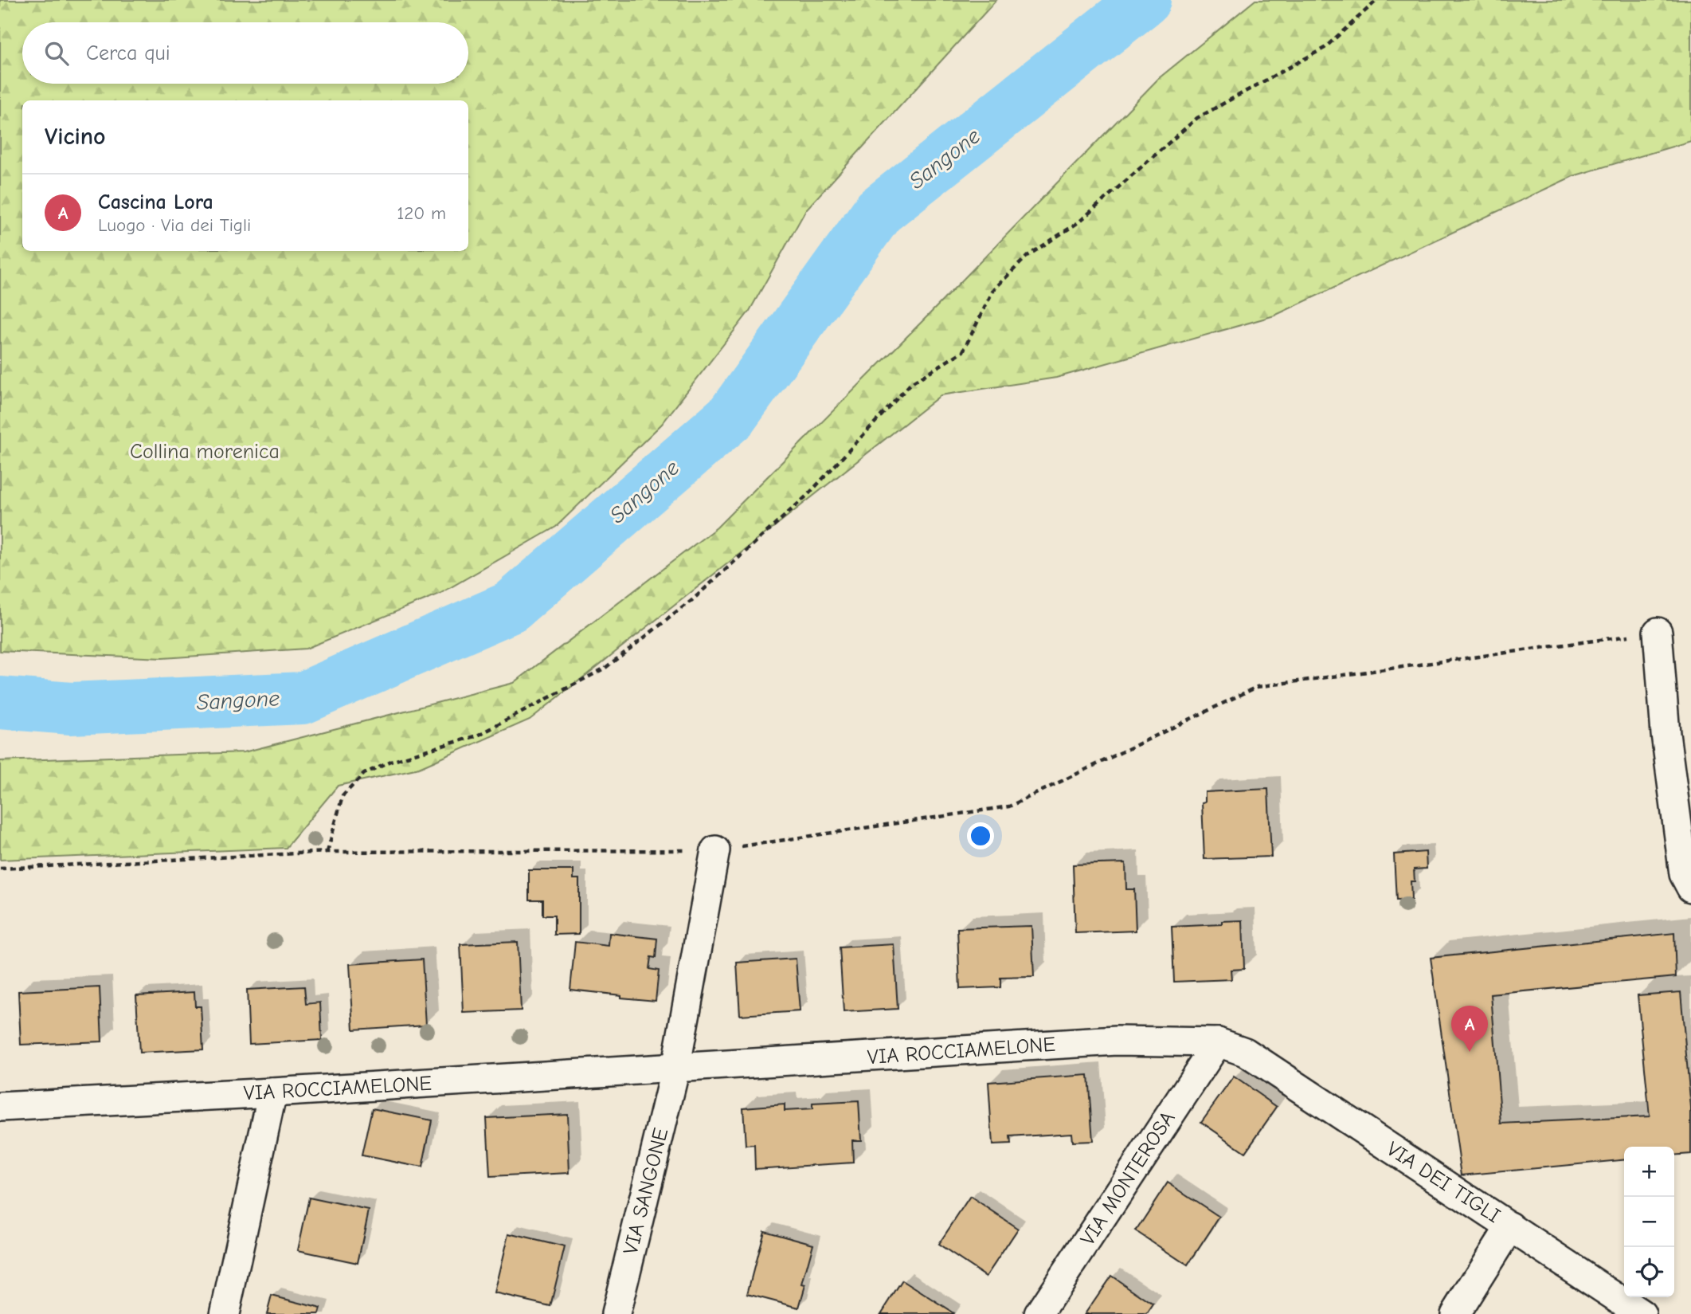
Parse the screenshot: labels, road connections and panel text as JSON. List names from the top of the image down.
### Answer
{
  "streets": {
    "street": [
      "VIA ROCCIAMELONE",
      "VIA MONTEROSA",
      "VIA DEI TIGLI",
      "VIA SANGONE"
    ]
  },
  "crossings": [
    ["VIA ROCCIAMELONE", "VIA MONTEROSA"],
    ["VIA ROCCIAMELONE", "VIA DEI TIGLI"],
    ["VIA ROCCIAMELONE", "VIA SANGONE"]
  ],
  "water": ["Sangone"],
  "parks": ["Collina morenica"],
  "page": {
    "search": "Cerca qui",
    "heading": "Vicino",
    "list": [
      {
        "mark": "A",
        "name": "Cascina Lora",
        "note": "Luogo · Via dei Tigli",
        "value": "120 m"
      }
    ],
    "pins": "A",
    "map_buttons": ["+", "−"]
  }
}
